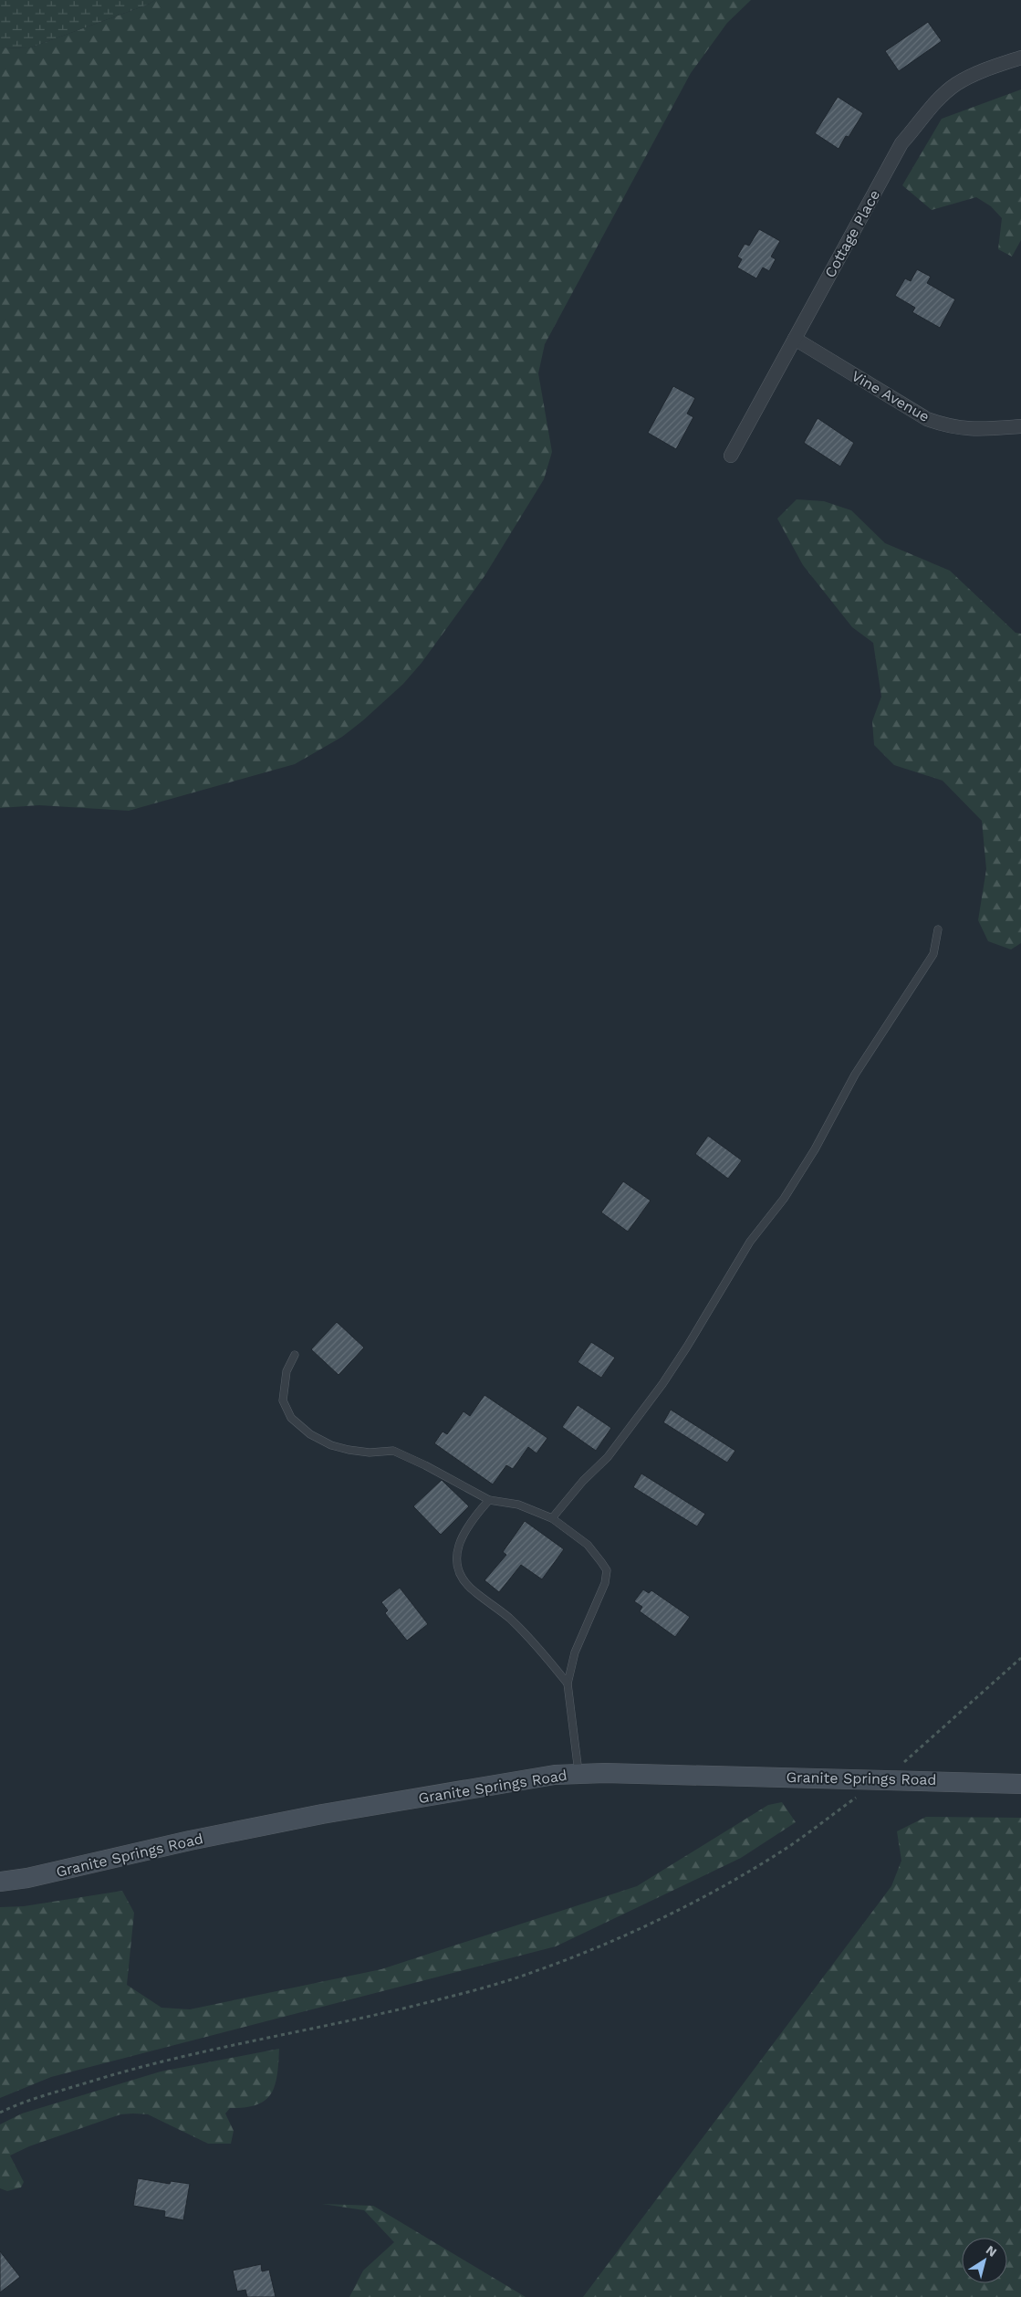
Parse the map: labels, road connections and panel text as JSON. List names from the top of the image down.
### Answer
{
  "streets": {
    "street": ["Cottage Place", "Vine Avenue", "Granite Springs Road"]
  },
  "crossings": [
    ["Cottage Place", "Vine Avenue"]
  ],
  "north": "top right"
}
